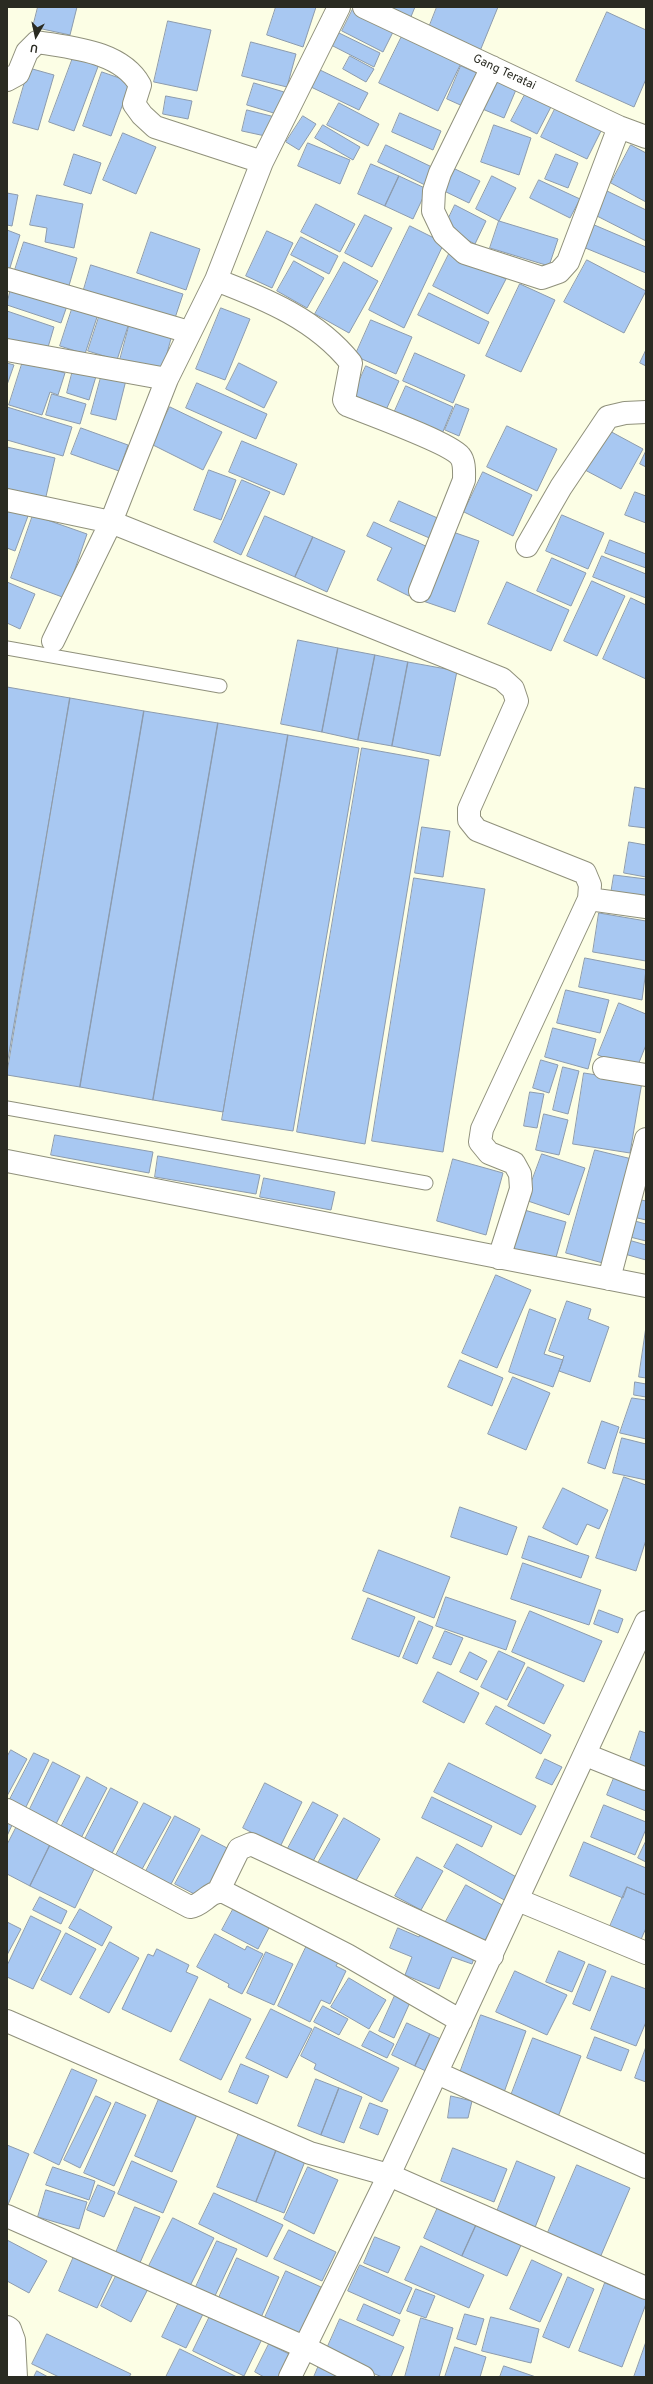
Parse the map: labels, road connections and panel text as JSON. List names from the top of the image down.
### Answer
{
  "streets": {
    "street": ["Gang Teratai"]
  },
  "north": "bottom"
}
